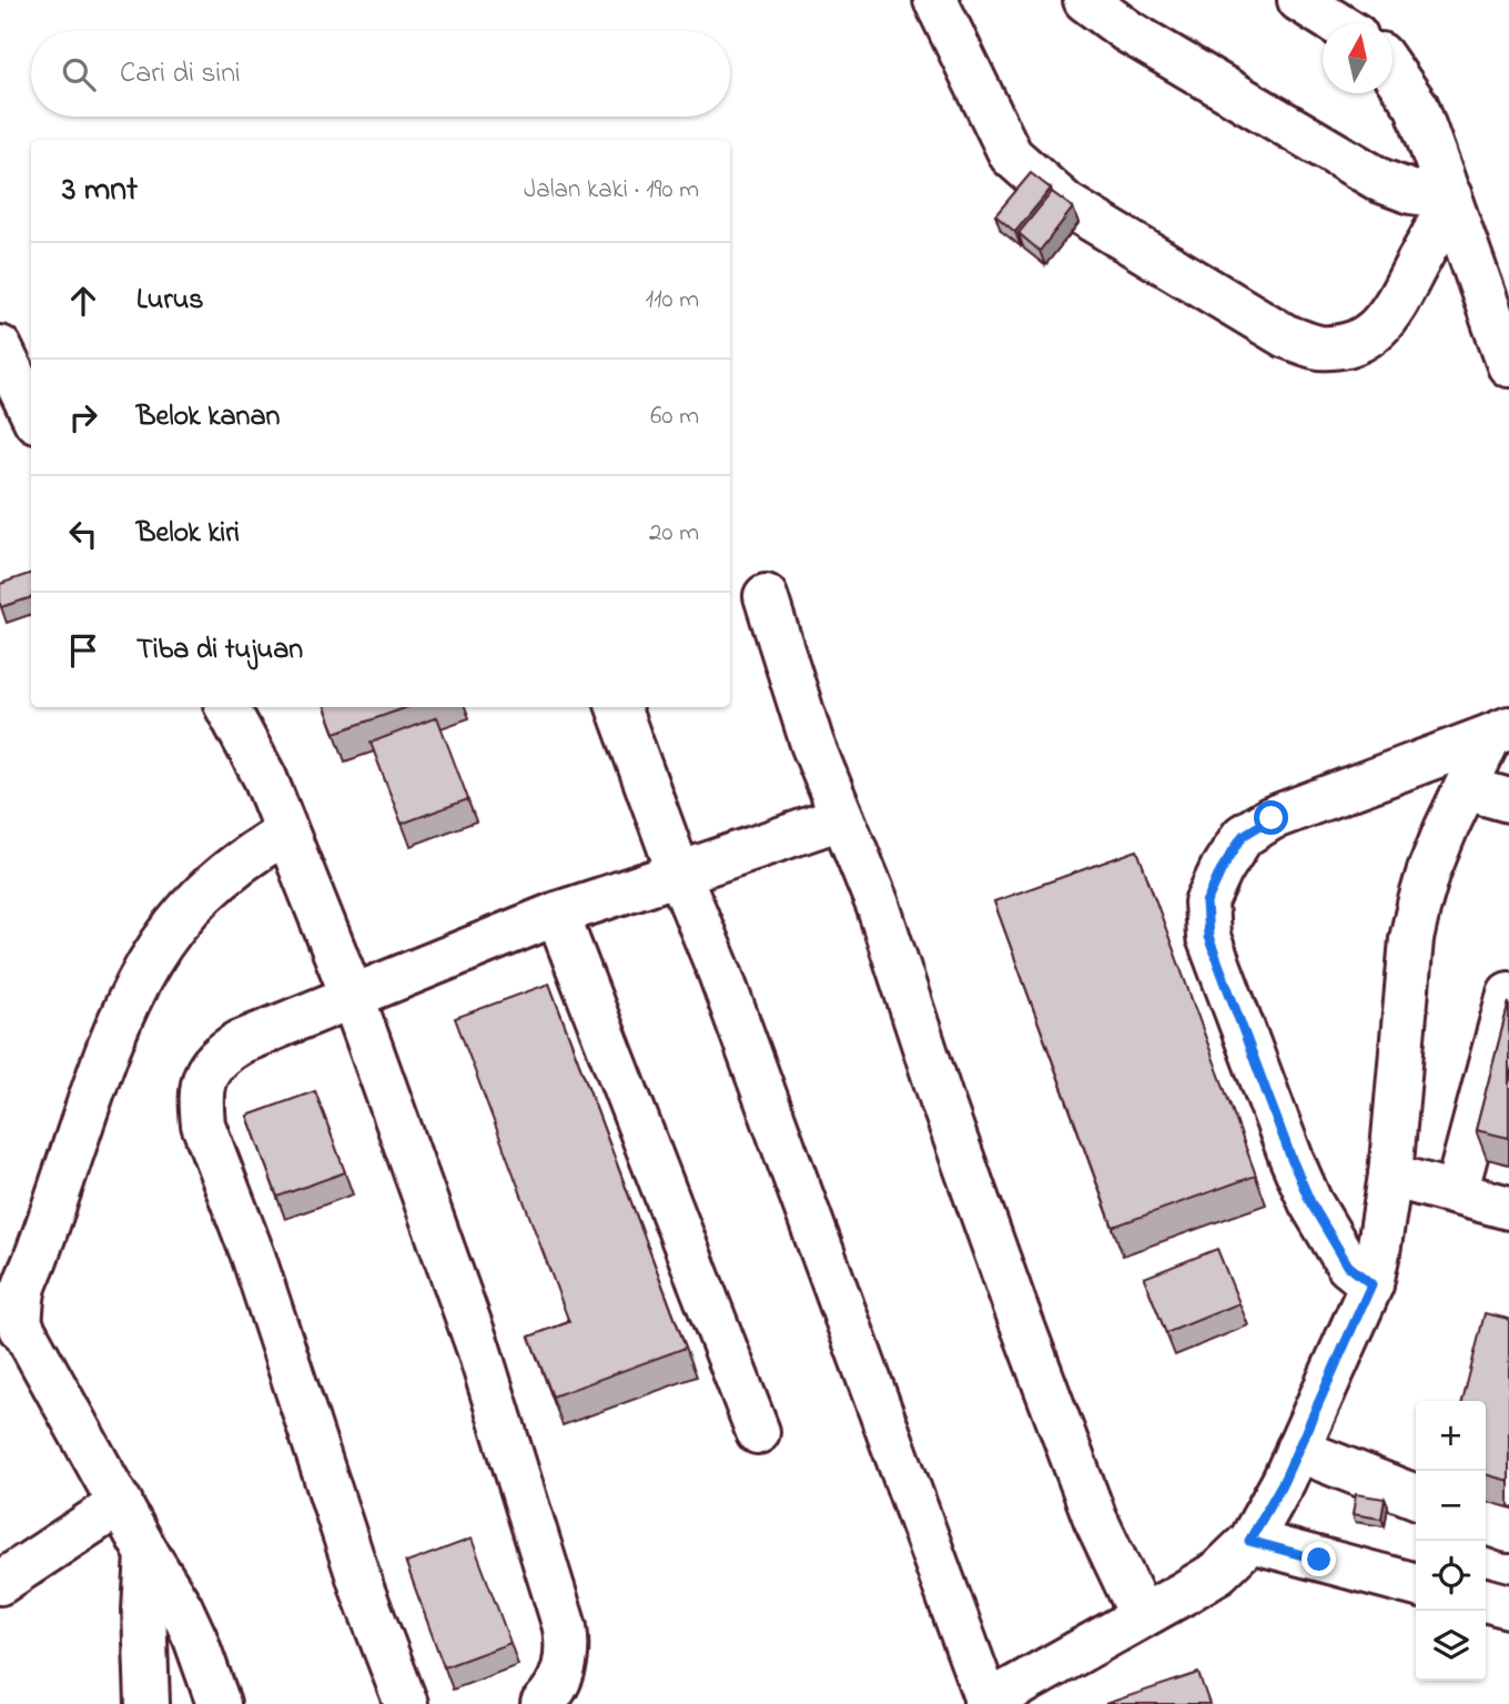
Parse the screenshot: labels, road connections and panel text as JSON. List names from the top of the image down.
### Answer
{
  "north": "top",
  "page": {
    "search": "Cari di sini",
    "heading": ["3 mnt", "Jalan kaki · 190 m"],
    "list": [
      ["Lurus", "110 m"],
      ["Belok kanan", "60 m"],
      ["Belok kiri", "20 m"],
      "Tiba di tujuan"
    ],
    "map_buttons": ["+", "−"]
  }
}
